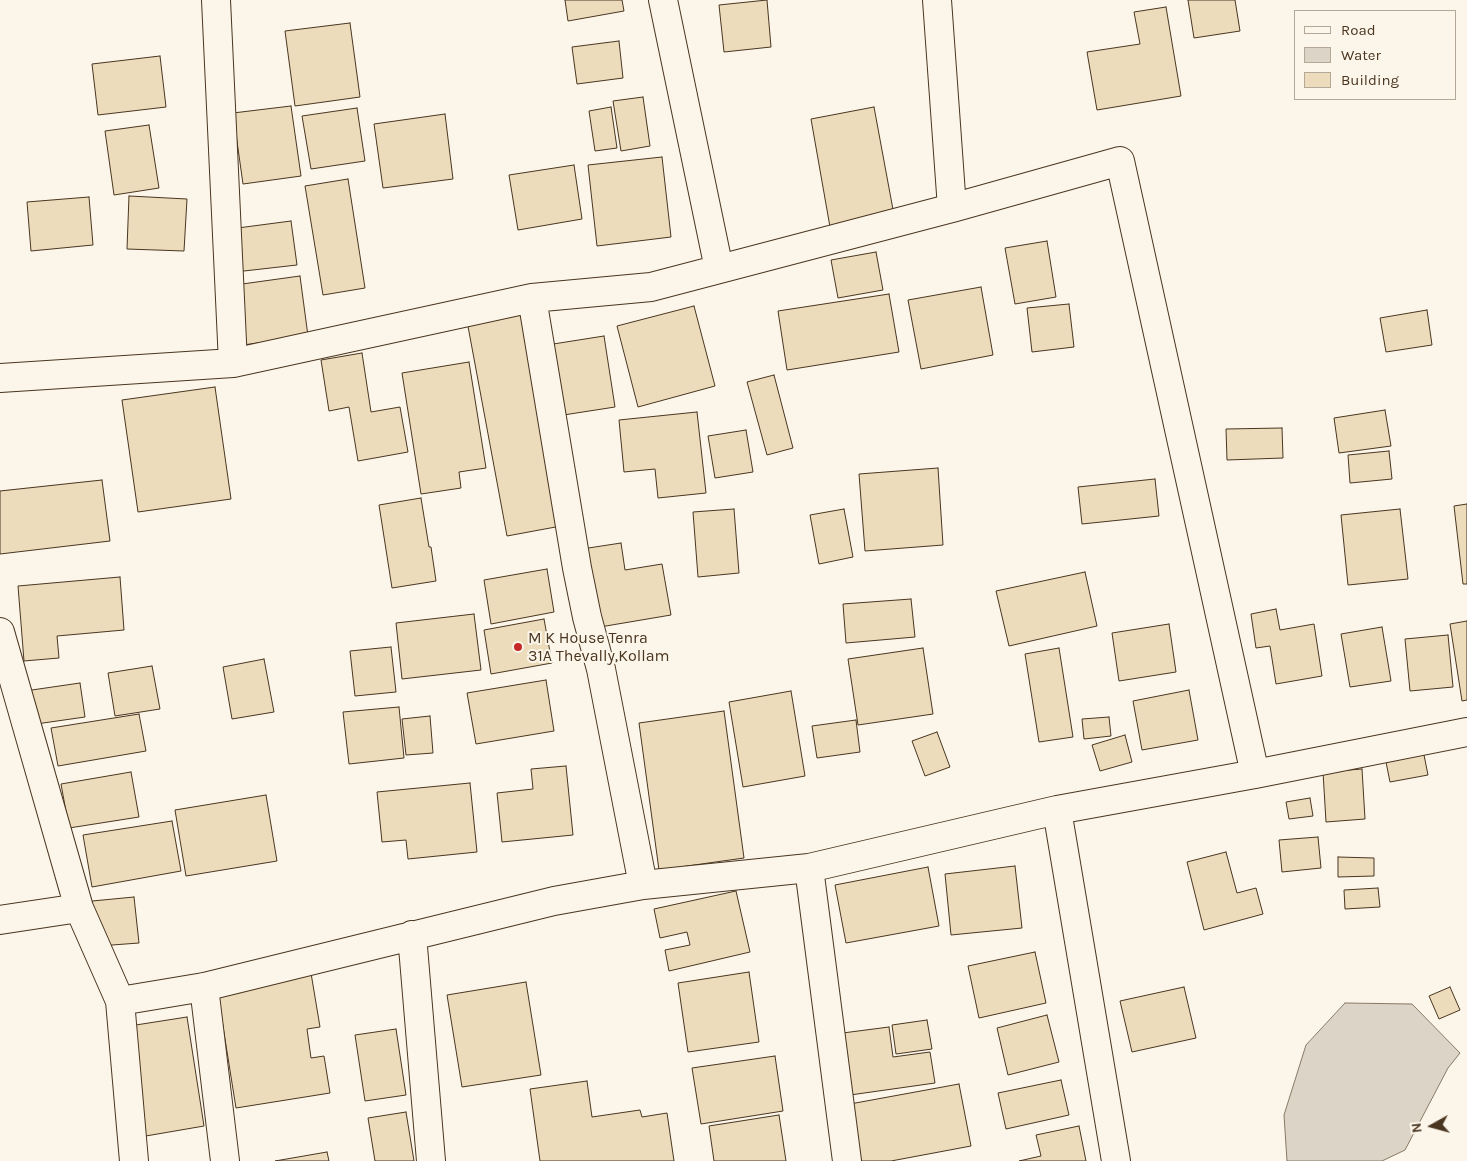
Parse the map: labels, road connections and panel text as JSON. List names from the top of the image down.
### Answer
{
  "places": ["M K House Tenra 31A Thevally,Kollam"],
  "legend": ["Road", "Water", "Building"],
  "north": "left"
}
